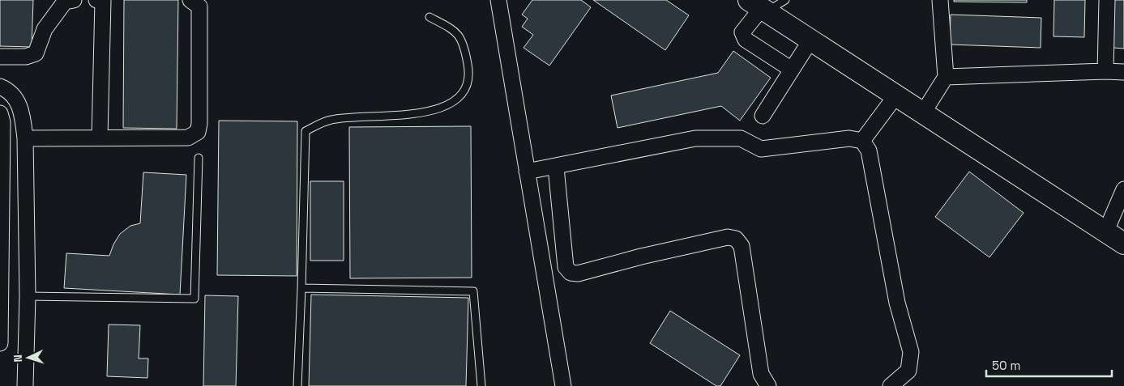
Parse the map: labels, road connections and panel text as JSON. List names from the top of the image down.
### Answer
{
  "scale_bar": "50 m",
  "north": "left"
}
